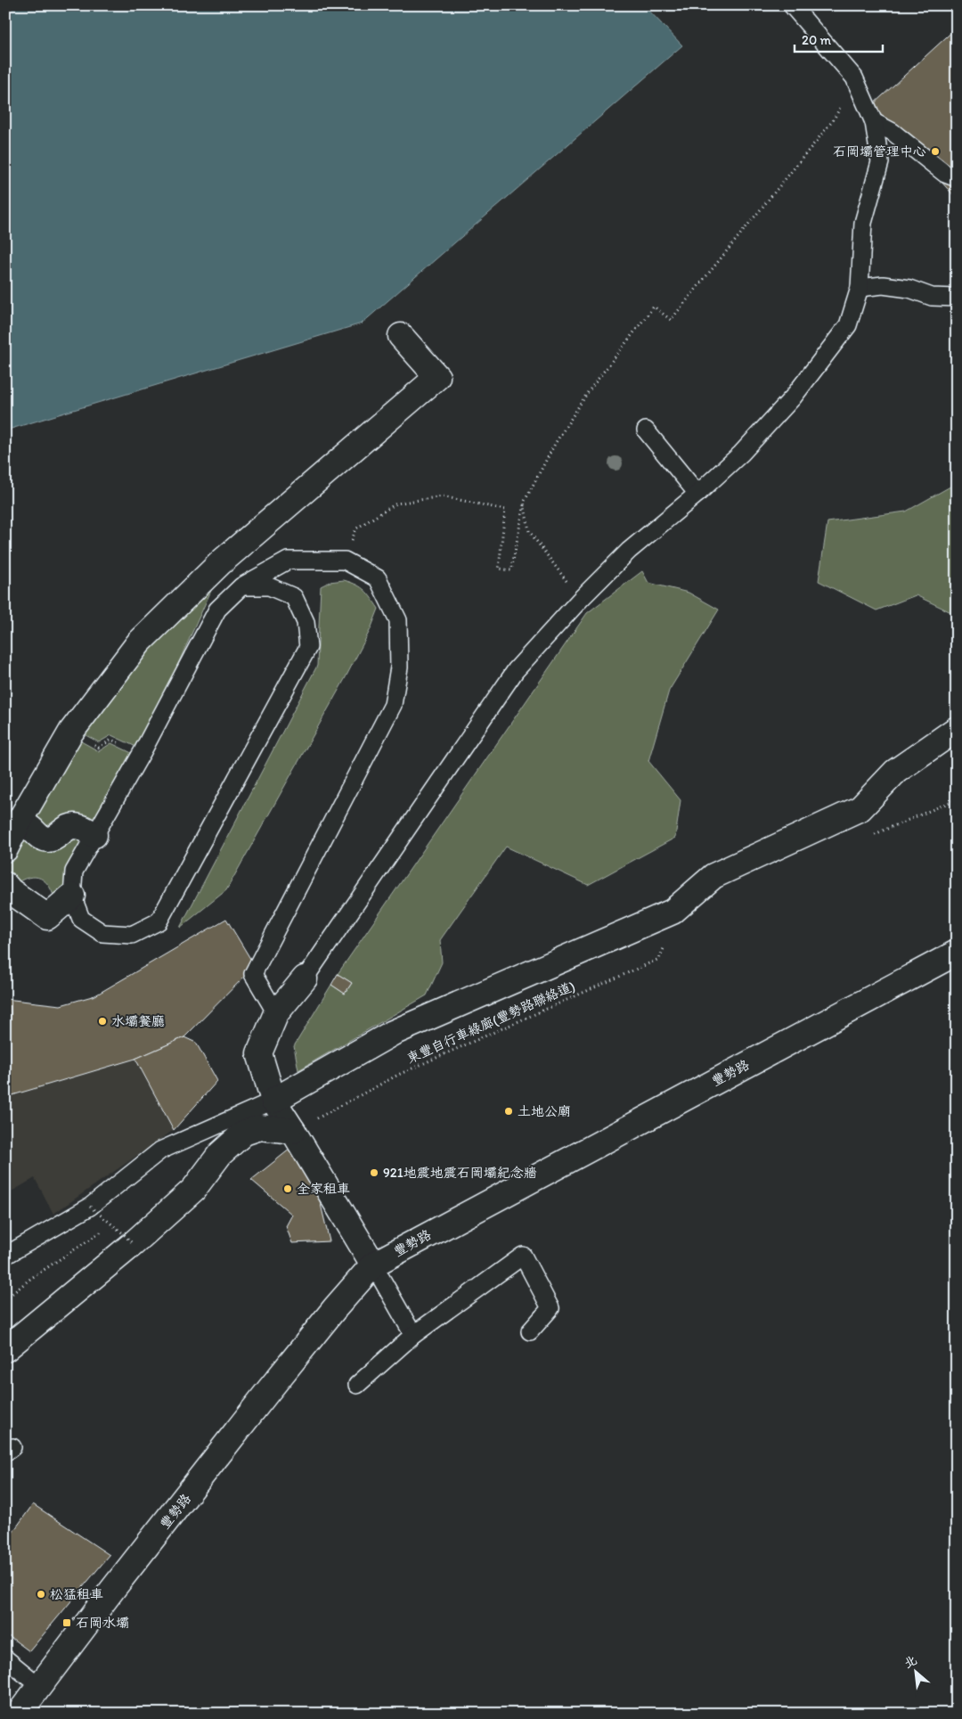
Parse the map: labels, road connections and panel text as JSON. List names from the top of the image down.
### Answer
{
  "streets": {
    "street": ["豐勢路"],
    "path": ["東豐自行車綠廊(豐勢路聯絡道)"]
  },
  "places": {
    "other": [
      "石岡壩管理中心",
      "水壩餐廳",
      "土地公廟",
      "921地震地震石岡壩紀念牆",
      "全家租車",
      "松猛租車"
    ],
    "transit": ["石岡水壩"]
  },
  "scale_bar": "20 m",
  "north": "top left"
}
